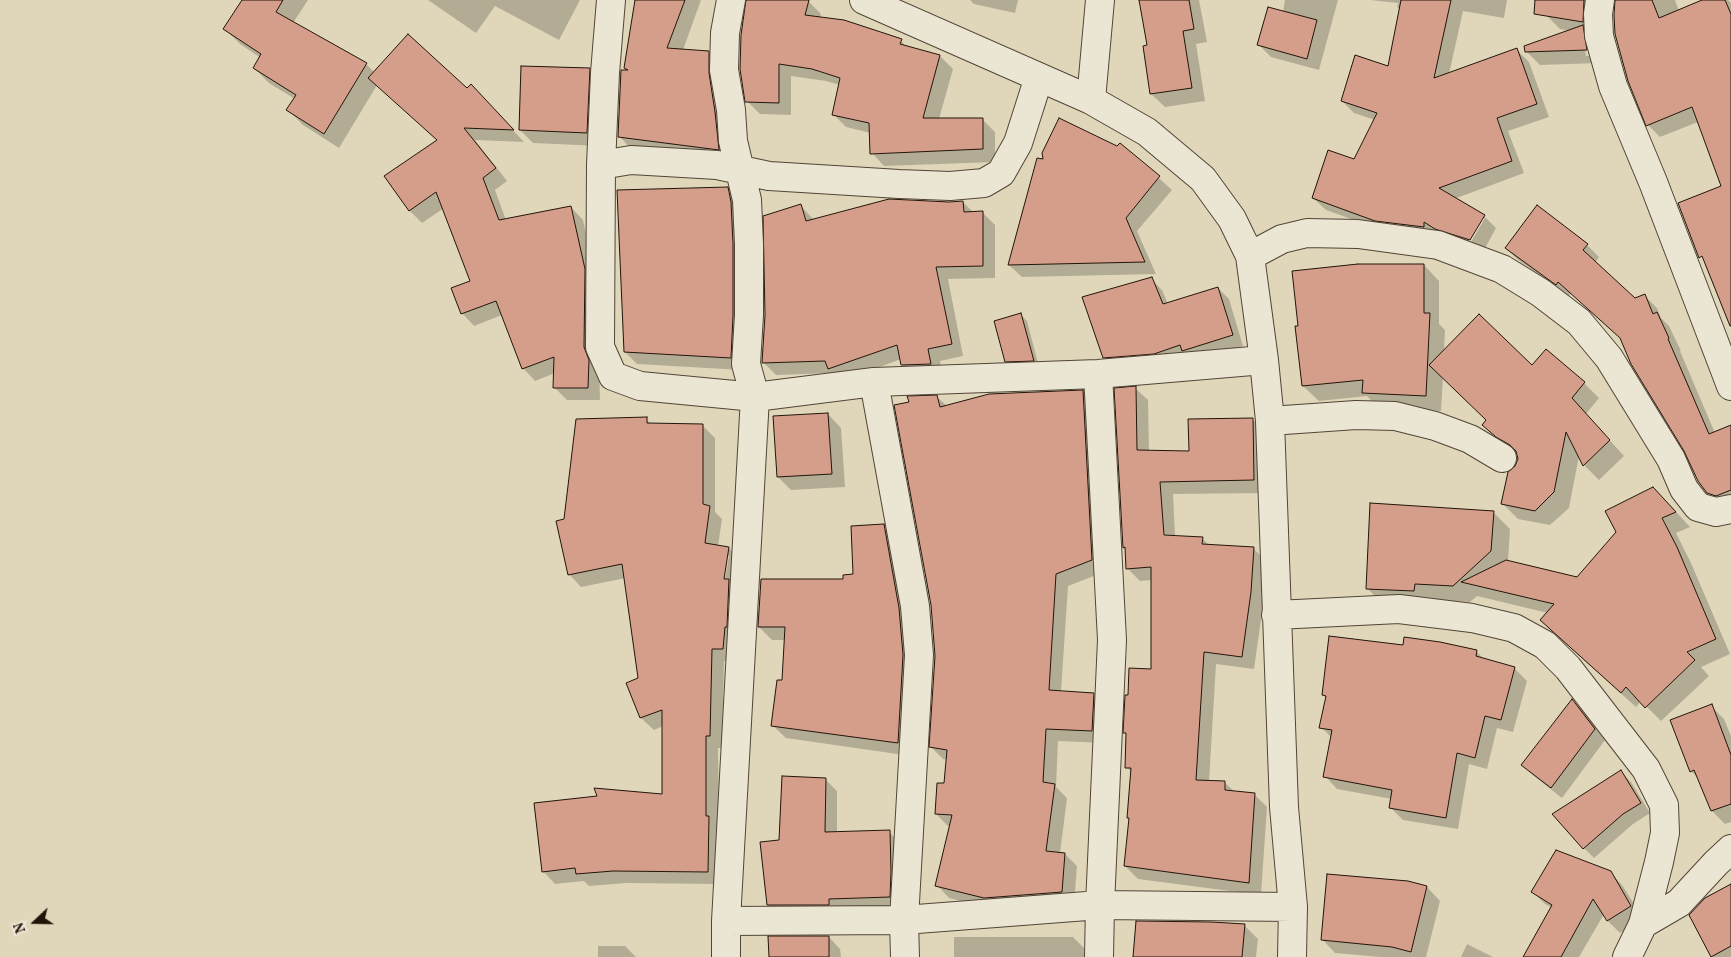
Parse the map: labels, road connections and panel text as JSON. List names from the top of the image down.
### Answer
{
  "north": "left"
}
